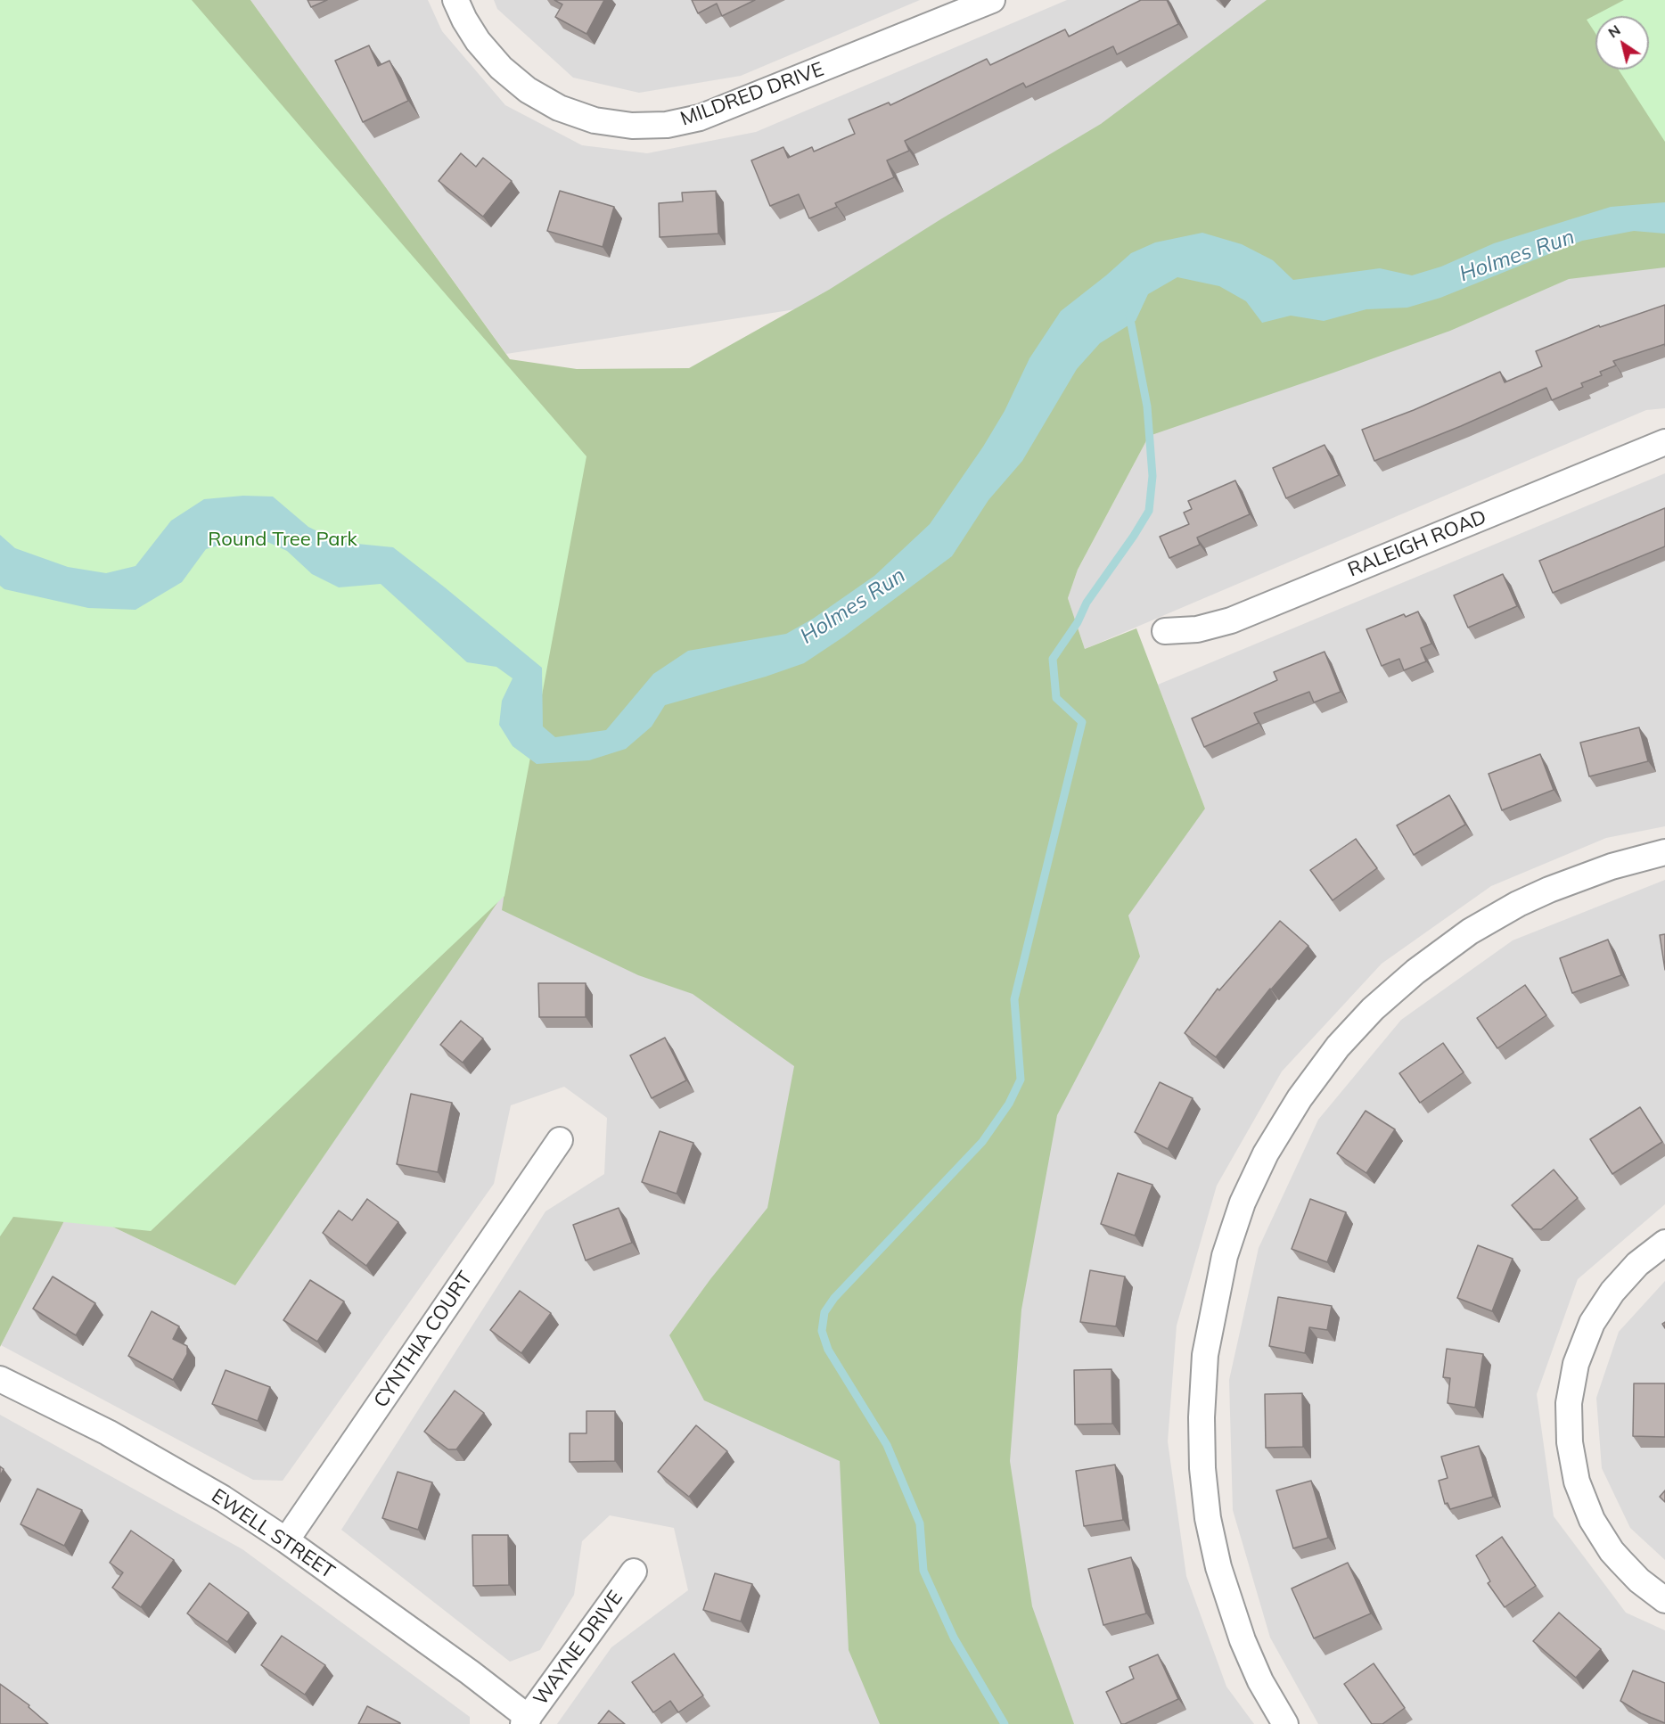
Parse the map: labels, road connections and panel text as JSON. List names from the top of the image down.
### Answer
{
  "streets": {
    "street": [
      "MILDRED DRIVE",
      "RALEIGH ROAD",
      "CYNTHIA COURT",
      "EWELL STREET",
      "WAYNE DRIVE"
    ]
  },
  "crossings": [
    ["CYNTHIA COURT", "EWELL STREET"],
    ["EWELL STREET", "WAYNE DRIVE"]
  ],
  "water": ["Holmes Run"],
  "parks": ["Round Tree Park"],
  "north": "top left"
}
